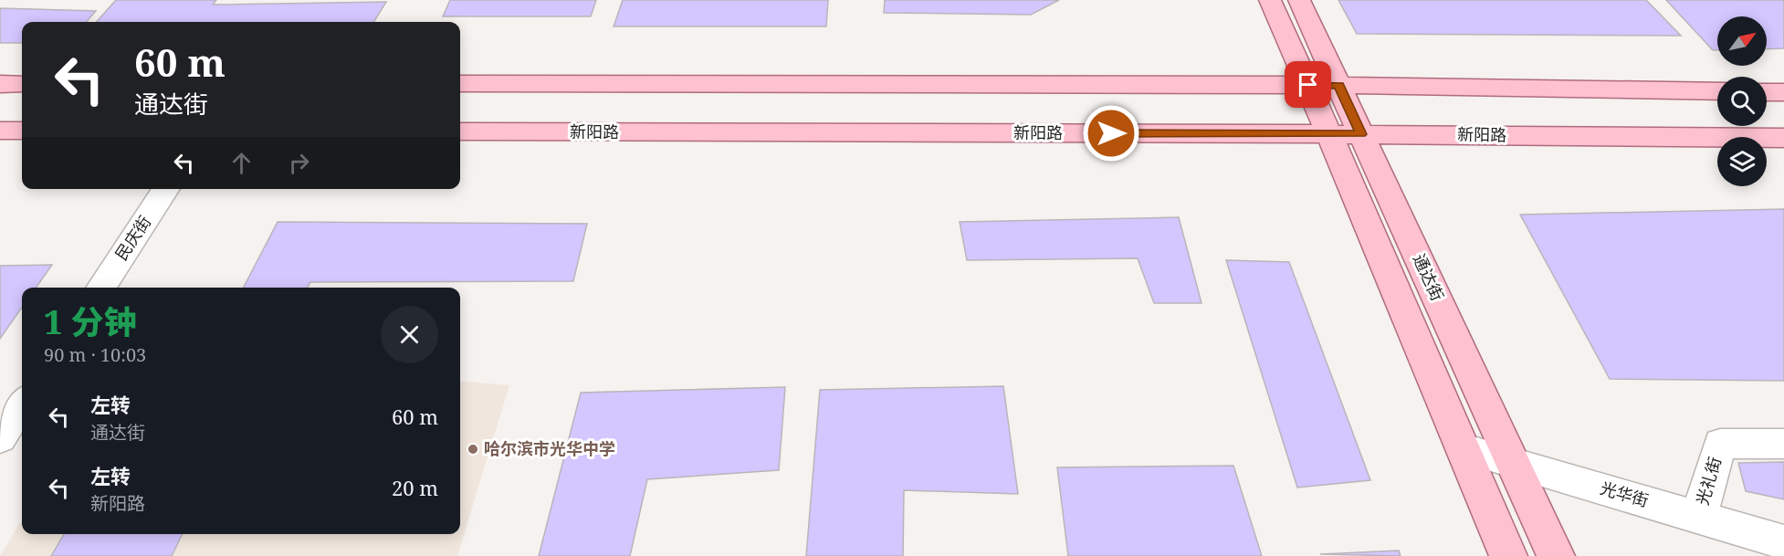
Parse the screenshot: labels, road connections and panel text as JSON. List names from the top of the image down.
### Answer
{
  "streets": {
    "main road": ["新阳路", "通达街"],
    "street": ["民庆街", "光礼街", "光华街"]
  },
  "crossings": [
    ["新阳路", "通达街"],
    ["通达街", "光华街"],
    ["光礼街", "光华街"]
  ],
  "places": ["哈尔滨市光华中学"],
  "north": "top right",
  "page": {
    "turn": ["60 m", "通达街"],
    "heading": ["1 分钟", "90 m · 10:03"],
    "list": [
      {
        "name": "左转",
        "note": "通达街",
        "value": "60 m"
      },
      {
        "name": "左转",
        "note": "新阳路",
        "value": "20 m"
      }
    ]
  }
}
